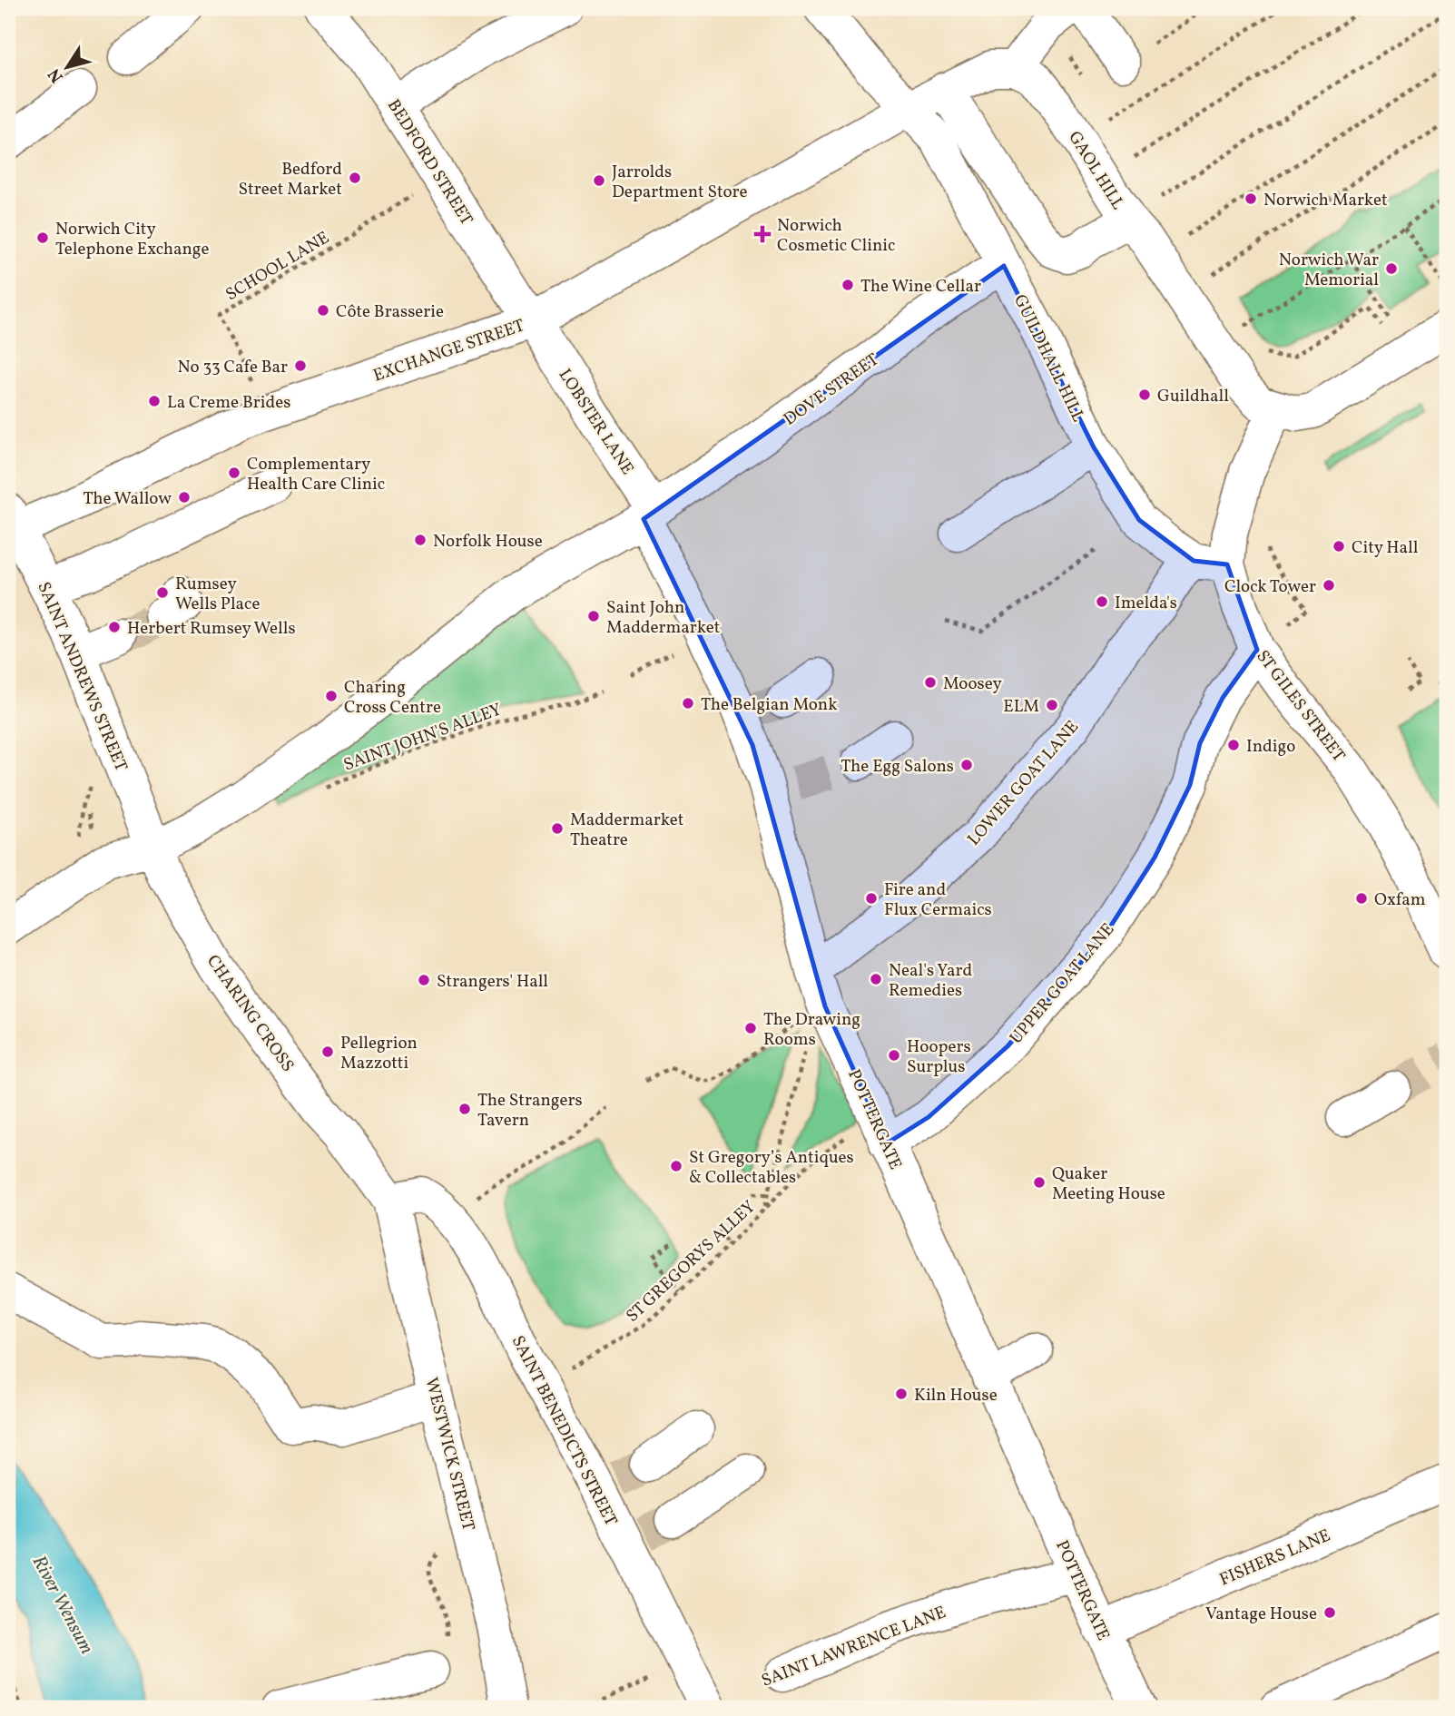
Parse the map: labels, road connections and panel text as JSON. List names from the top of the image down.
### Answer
{
  "streets": {
    "street": [
      "BEDFORD STREET",
      "GAOL HILL",
      "EXCHANGE STREET",
      "GUILDHALL HILL",
      "DOVE STREET",
      "LOBSTER LANE",
      "SAINT ANDREWS STREET",
      "ST GILES STREET",
      "LOWER GOAT LANE",
      "UPPER GOAT LANE",
      "CHARING CROSS",
      "POTTERGATE",
      "SAINT BENEDICTS STREET",
      "WESTWICK STREET",
      "FISHERS LANE",
      "SAINT LAWRENCE LANE"
    ],
    "path": ["SCHOOL LANE", "SAINT JOHN'S ALLEY", "ST GREGORYS ALLEY"]
  },
  "crossings": [
    ["BEDFORD STREET", "SCHOOL LANE"],
    ["BEDFORD STREET", "EXCHANGE STREET"],
    ["BEDFORD STREET", "LOBSTER LANE"],
    ["GAOL HILL", "ST GILES STREET"],
    ["SCHOOL LANE", "EXCHANGE STREET"],
    ["EXCHANGE STREET", "GUILDHALL HILL"],
    ["EXCHANGE STREET", "LOBSTER LANE"],
    ["EXCHANGE STREET", "SAINT ANDREWS STREET"],
    ["GUILDHALL HILL", "DOVE STREET"],
    ["GUILDHALL HILL", "ST GILES STREET"],
    ["GUILDHALL HILL", "LOWER GOAT LANE"],
    ["DOVE STREET", "LOBSTER LANE"],
    ["DOVE STREET", "POTTERGATE"],
    ["LOBSTER LANE", "POTTERGATE"],
    ["SAINT ANDREWS STREET", "CHARING CROSS"],
    ["ST GILES STREET", "LOWER GOAT LANE"],
    ["ST GILES STREET", "UPPER GOAT LANE"],
    ["LOWER GOAT LANE", "POTTERGATE"],
    ["UPPER GOAT LANE", "POTTERGATE"],
    ["CHARING CROSS", "WESTWICK STREET"],
    ["POTTERGATE", "FISHERS LANE"],
    ["POTTERGATE", "SAINT LAWRENCE LANE"],
    ["ST GREGORYS ALLEY", "SAINT BENEDICTS STREET"]
  ],
  "water": ["River Wensum"],
  "places": {
    "other": [
      "Bedford Street Market",
      "Jarrolds Department Store",
      "Norwich Market",
      "Norwich City Telephone Exchange",
      "Norwich War Memorial",
      "The Wine Cellar",
      "Côte Brasserie",
      "No 33 Cafe Bar",
      "Guildhall",
      "La Creme Brides",
      "Complementary Health Care Clinic",
      "The Wallow",
      "Norfolk House",
      "City Hall",
      "Clock Tower",
      "Rumsey Wells Place",
      "Imelda's",
      "Saint John Maddermarket",
      "Herbert Rumsey Wells",
      "Moosey",
      "Charing Cross Centre",
      "The Belgian Monk",
      "ELM",
      "Indigo",
      "The Egg Salons",
      "Maddermarket Theatre",
      "Fire and Flux Cermaics",
      "Oxfam",
      "Neal's Yard Remedies",
      "Strangers' Hall",
      "The Drawing Rooms",
      "Pellegrion Mazzotti",
      "Hoopers Surplus",
      "The Strangers Tavern",
      "St Gregory’s Antiques & Collectables",
      "Quaker Meeting House",
      "Kiln House",
      "Vantage House"
    ],
    "health": ["Norwich Cosmetic Clinic"]
  },
  "north": "bottom left"
}
